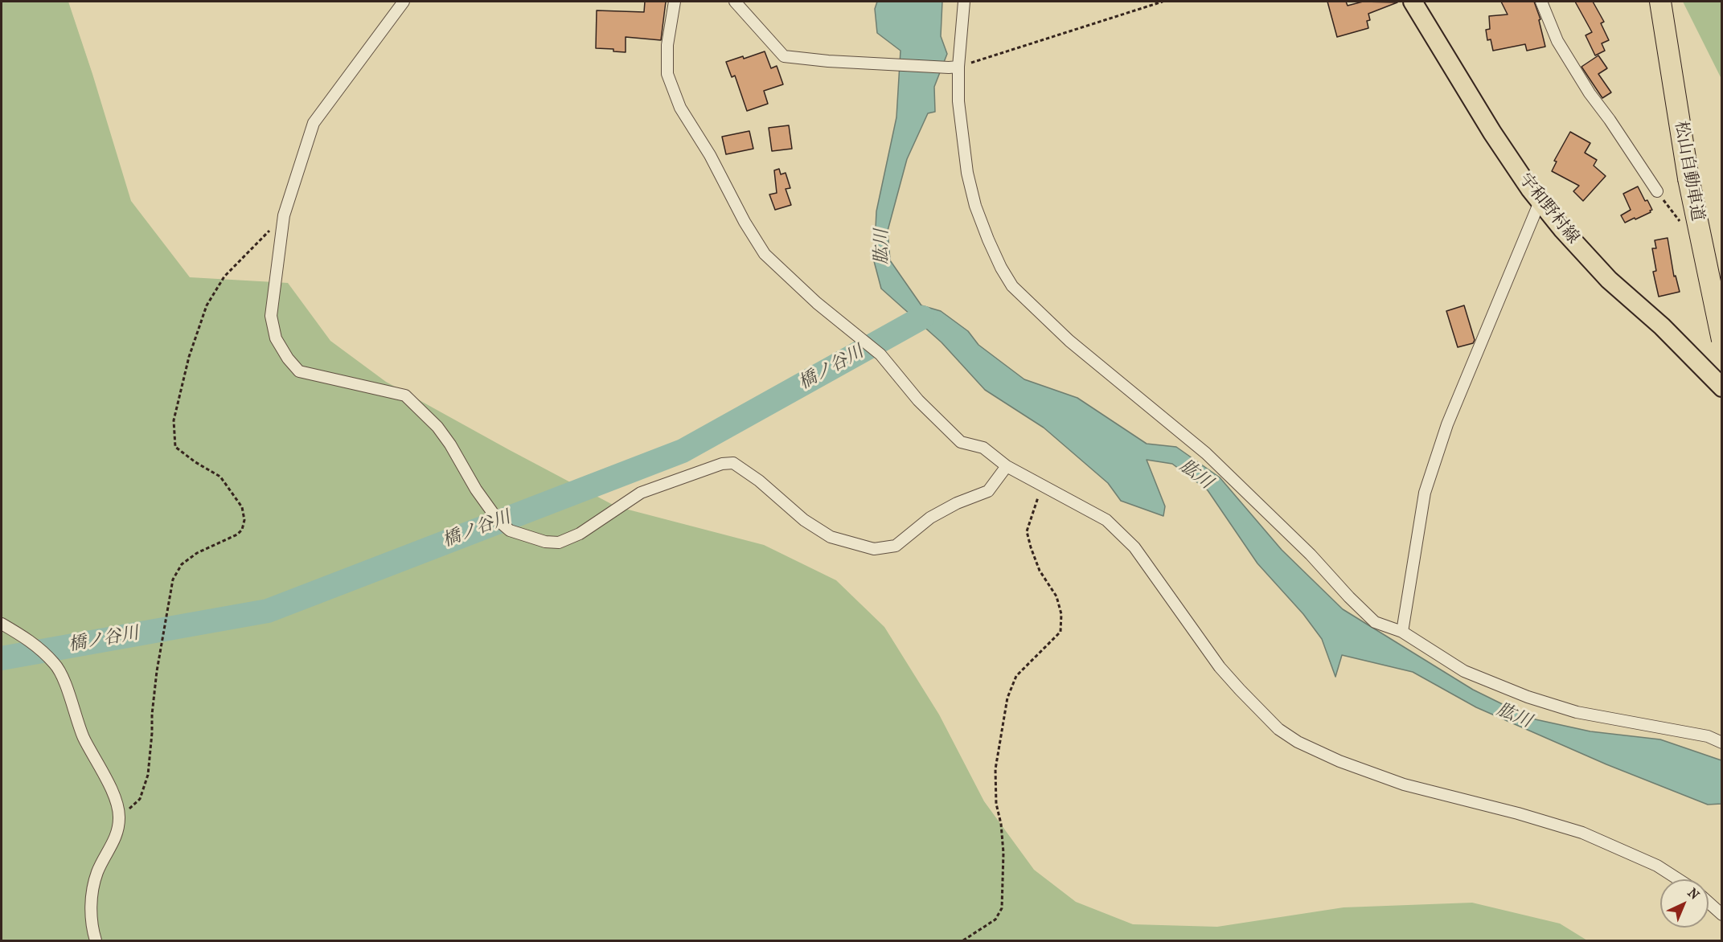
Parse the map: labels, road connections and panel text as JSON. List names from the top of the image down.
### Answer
{
  "streets": {
    "highway": ["松山自動車道"],
    "main road": ["宇和野村線"]
  },
  "water": ["肱川", "橋ノ谷川"],
  "north": "top right"
}
